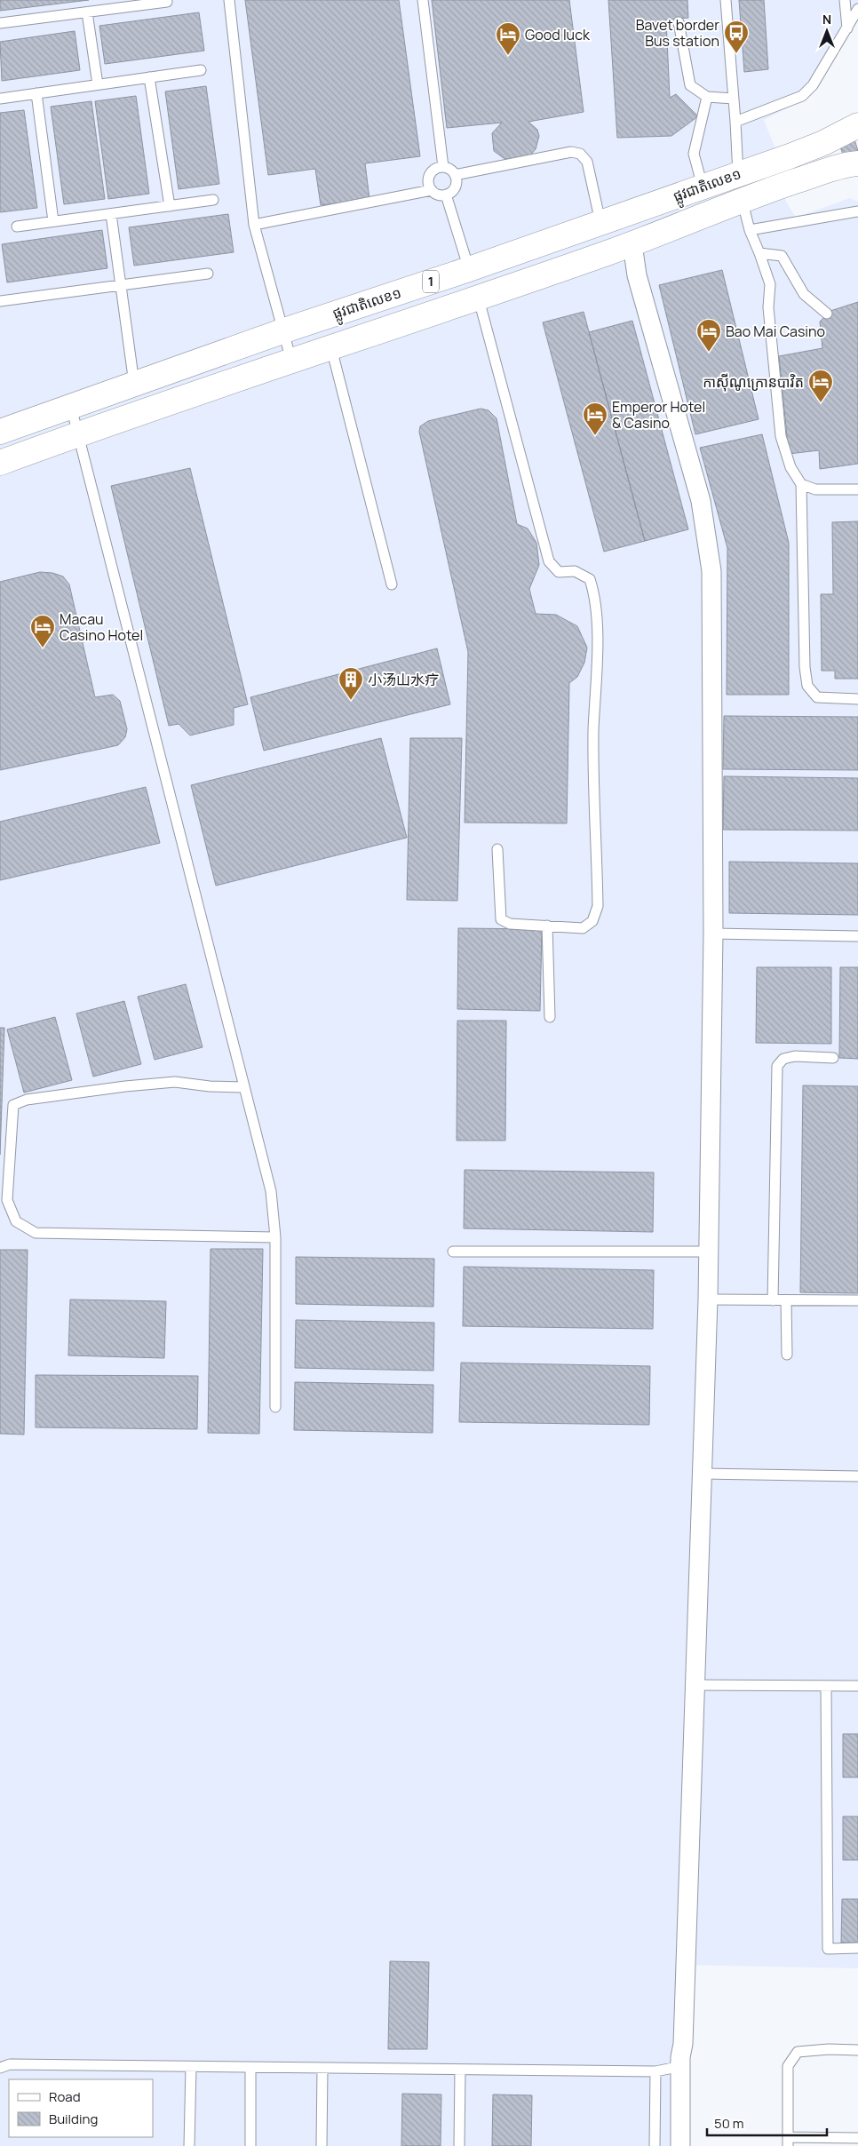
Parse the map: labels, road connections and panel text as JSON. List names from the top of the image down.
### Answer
{
  "streets": {
    "highway": ["ផ្លូវជាតិលេខ១", "1"]
  },
  "places": {
    "bus stop": ["Bavet border Bus station"],
    "hotel": [
      "Good luck",
      "Bao Mai Casino",
      "កាស៊ីណូក្រោនបាវិត",
      "Emperor Hotel & Casino",
      "Macau Casino Hotel"
    ],
    "building": ["小汤山水疗"]
  },
  "legend": ["Road", "Building"],
  "scale_bar": "50 m",
  "north": "top"
}
